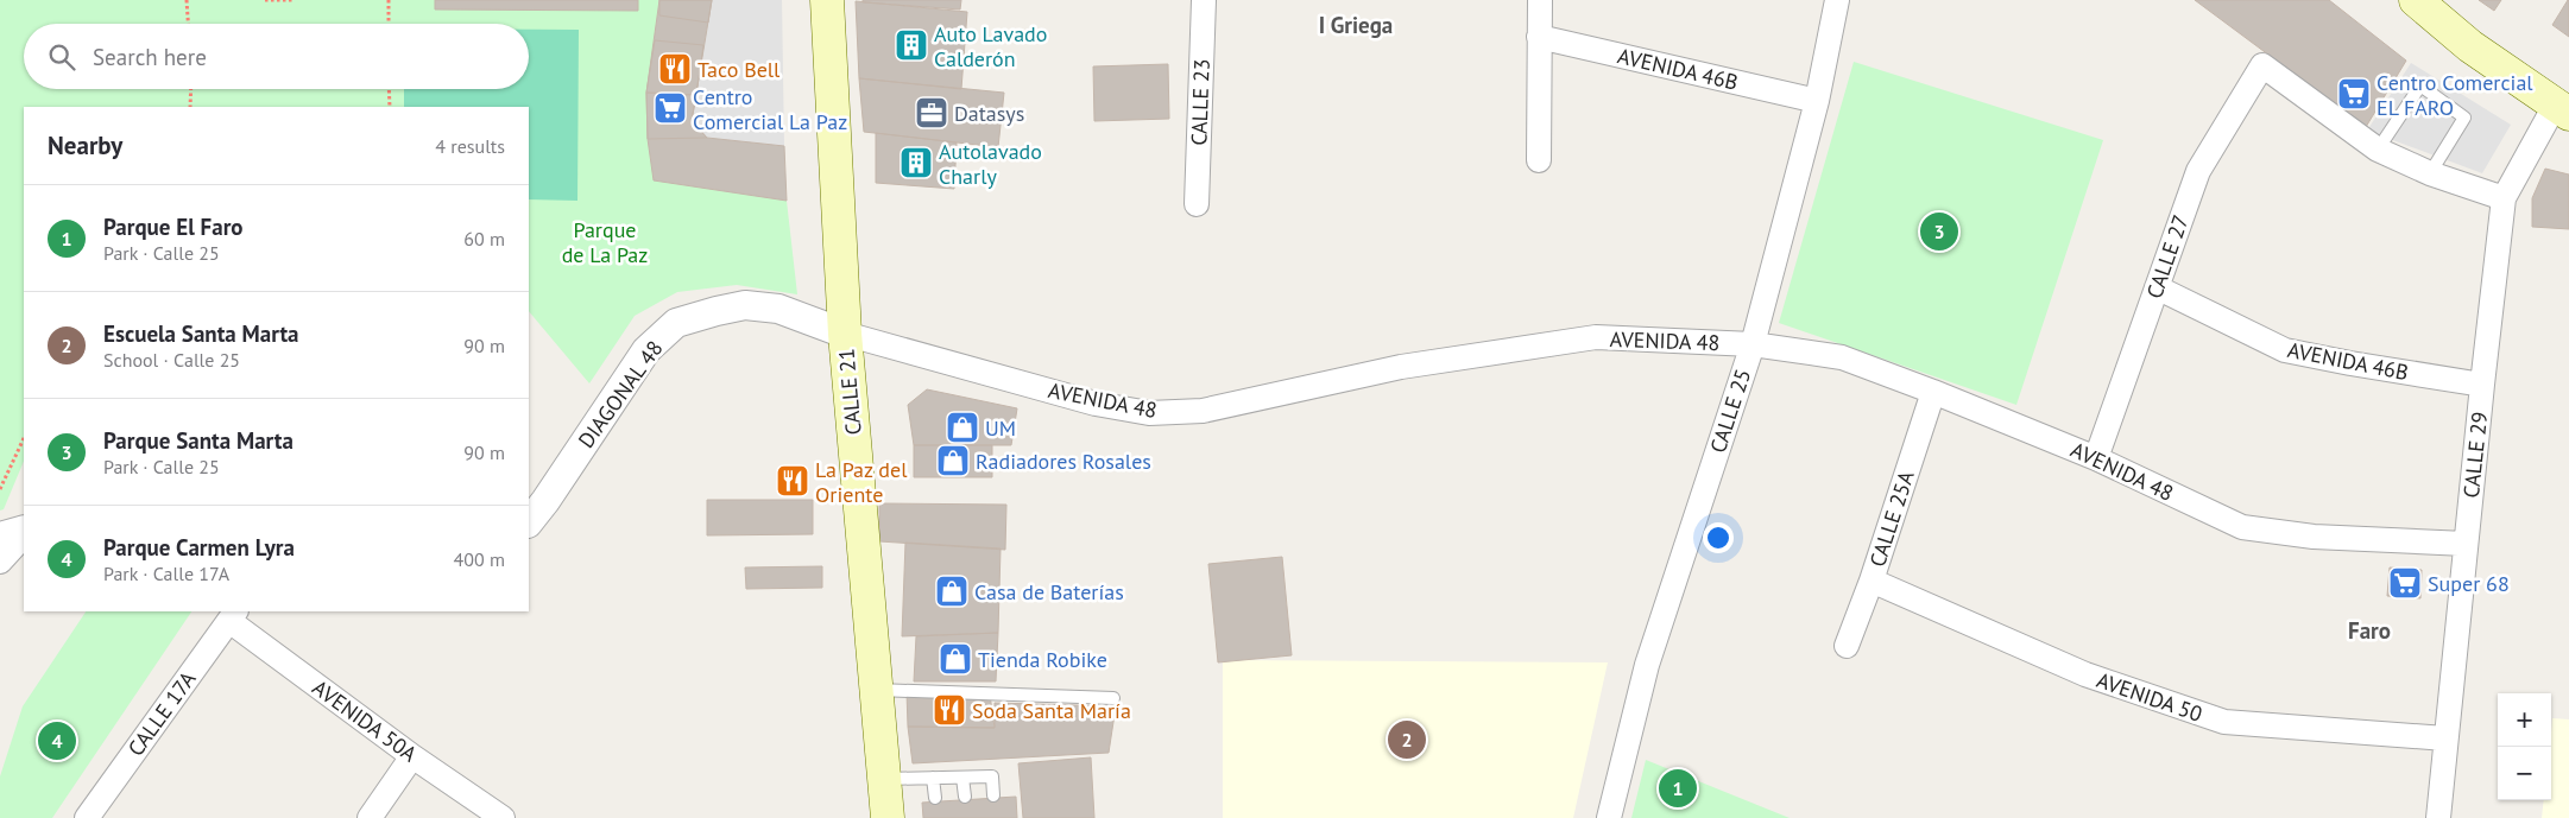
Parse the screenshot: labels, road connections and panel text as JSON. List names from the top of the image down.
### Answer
{
  "streets": {
    "main road": ["CALLE 21"],
    "street": [
      "AVENIDA 46B",
      "CALLE 23",
      "CALLE 27",
      "AVENIDA 48",
      "DIAGONAL 48",
      "CALLE 25",
      "CALLE 29",
      "CALLE 25A",
      "AVENIDA 50",
      "CALLE 17A",
      "AVENIDA 50A"
    ]
  },
  "crossings": [
    ["AVENIDA 46B", "CALLE 27"],
    ["AVENIDA 46B", "CALLE 25"],
    ["AVENIDA 46B", "CALLE 29"],
    ["CALLE 27", "AVENIDA 48"],
    ["AVENIDA 48", "CALLE 21"],
    ["AVENIDA 48", "DIAGONAL 48"],
    ["AVENIDA 48", "CALLE 25"],
    ["AVENIDA 48", "CALLE 29"],
    ["AVENIDA 48", "CALLE 25A"],
    ["CALLE 21", "DIAGONAL 48"],
    ["CALLE 29", "AVENIDA 50"],
    ["CALLE 25A", "AVENIDA 50"],
    ["CALLE 17A", "AVENIDA 50A"]
  ],
  "districts": ["I Griega", "Faro"],
  "parks": ["Parque de La Paz"],
  "places": {
    "building": ["Auto Lavado Calderón", "Autolavado Charly"],
    "restaurant": ["Taco Bell", "La Paz del Oriente", "Soda Santa María"],
    "supermarket": ["Centro Comercial EL FARO", "Centro Comercial La Paz", "Super 68"],
    "office": ["Datasys"],
    "shop": [
      "UM",
      "Radiadores Rosales",
      "Casa de Baterías",
      "Tienda Robike"
    ]
  },
  "page": {
    "search": "Search here",
    "heading": ["Nearby", "4 results"],
    "list": [
      {
        "mark": "1",
        "name": "Parque El Faro",
        "note": "Park · Calle 25",
        "value": "60 m"
      },
      {
        "mark": "2",
        "name": "Escuela Santa Marta",
        "note": "School · Calle 25",
        "value": "90 m"
      },
      {
        "mark": "3",
        "name": "Parque Santa Marta",
        "note": "Park · Calle 25",
        "value": "90 m"
      },
      {
        "mark": "4",
        "name": "Parque Carmen Lyra",
        "note": "Park · Calle 17A",
        "value": "400 m"
      }
    ],
    "pins": [
      "3",
      "2",
      "4",
      "1"
    ],
    "map_buttons": ["+", "−"]
  }
}
